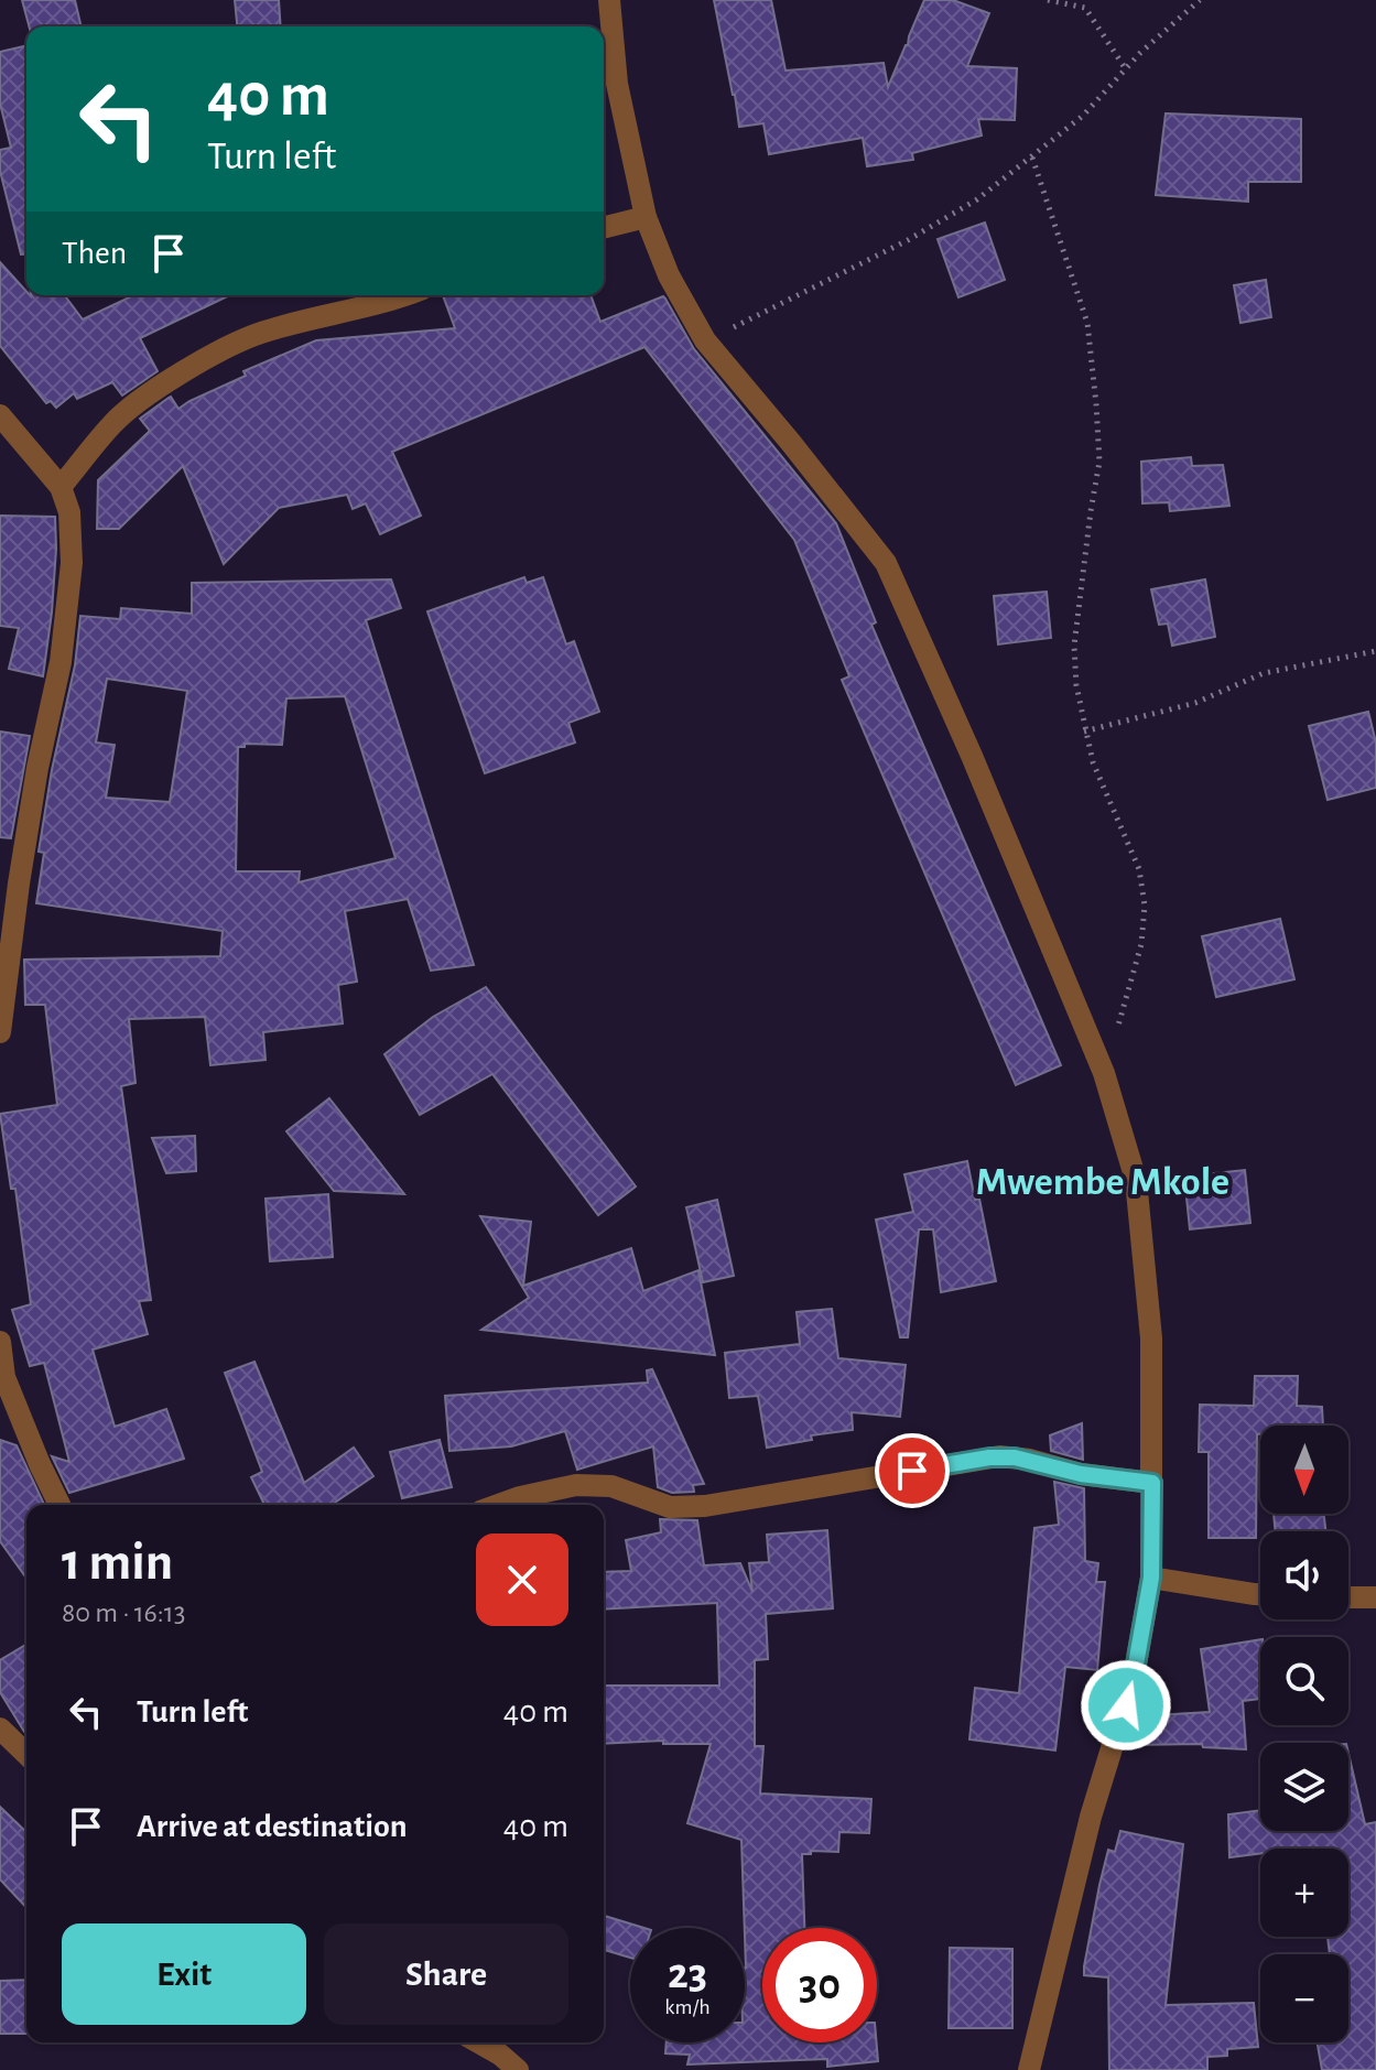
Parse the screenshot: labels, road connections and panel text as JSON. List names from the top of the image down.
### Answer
{
  "districts": ["Mwembe Mkole"],
  "north": "bottom",
  "page": {
    "turn": ["40 m", "Turn left"],
    "then": "Then",
    "map_buttons": ["+", "−"],
    "heading": ["1 min", "80 m · 16:13"],
    "list": [
      {
        "name": "Turn left",
        "value": "40 m"
      },
      {
        "name": "Arrive at destination",
        "value": "40 m"
      }
    ],
    "buttons": ["Exit", "Share"],
    "speed": "23 km/h",
    "limit": "30"
  }
}
